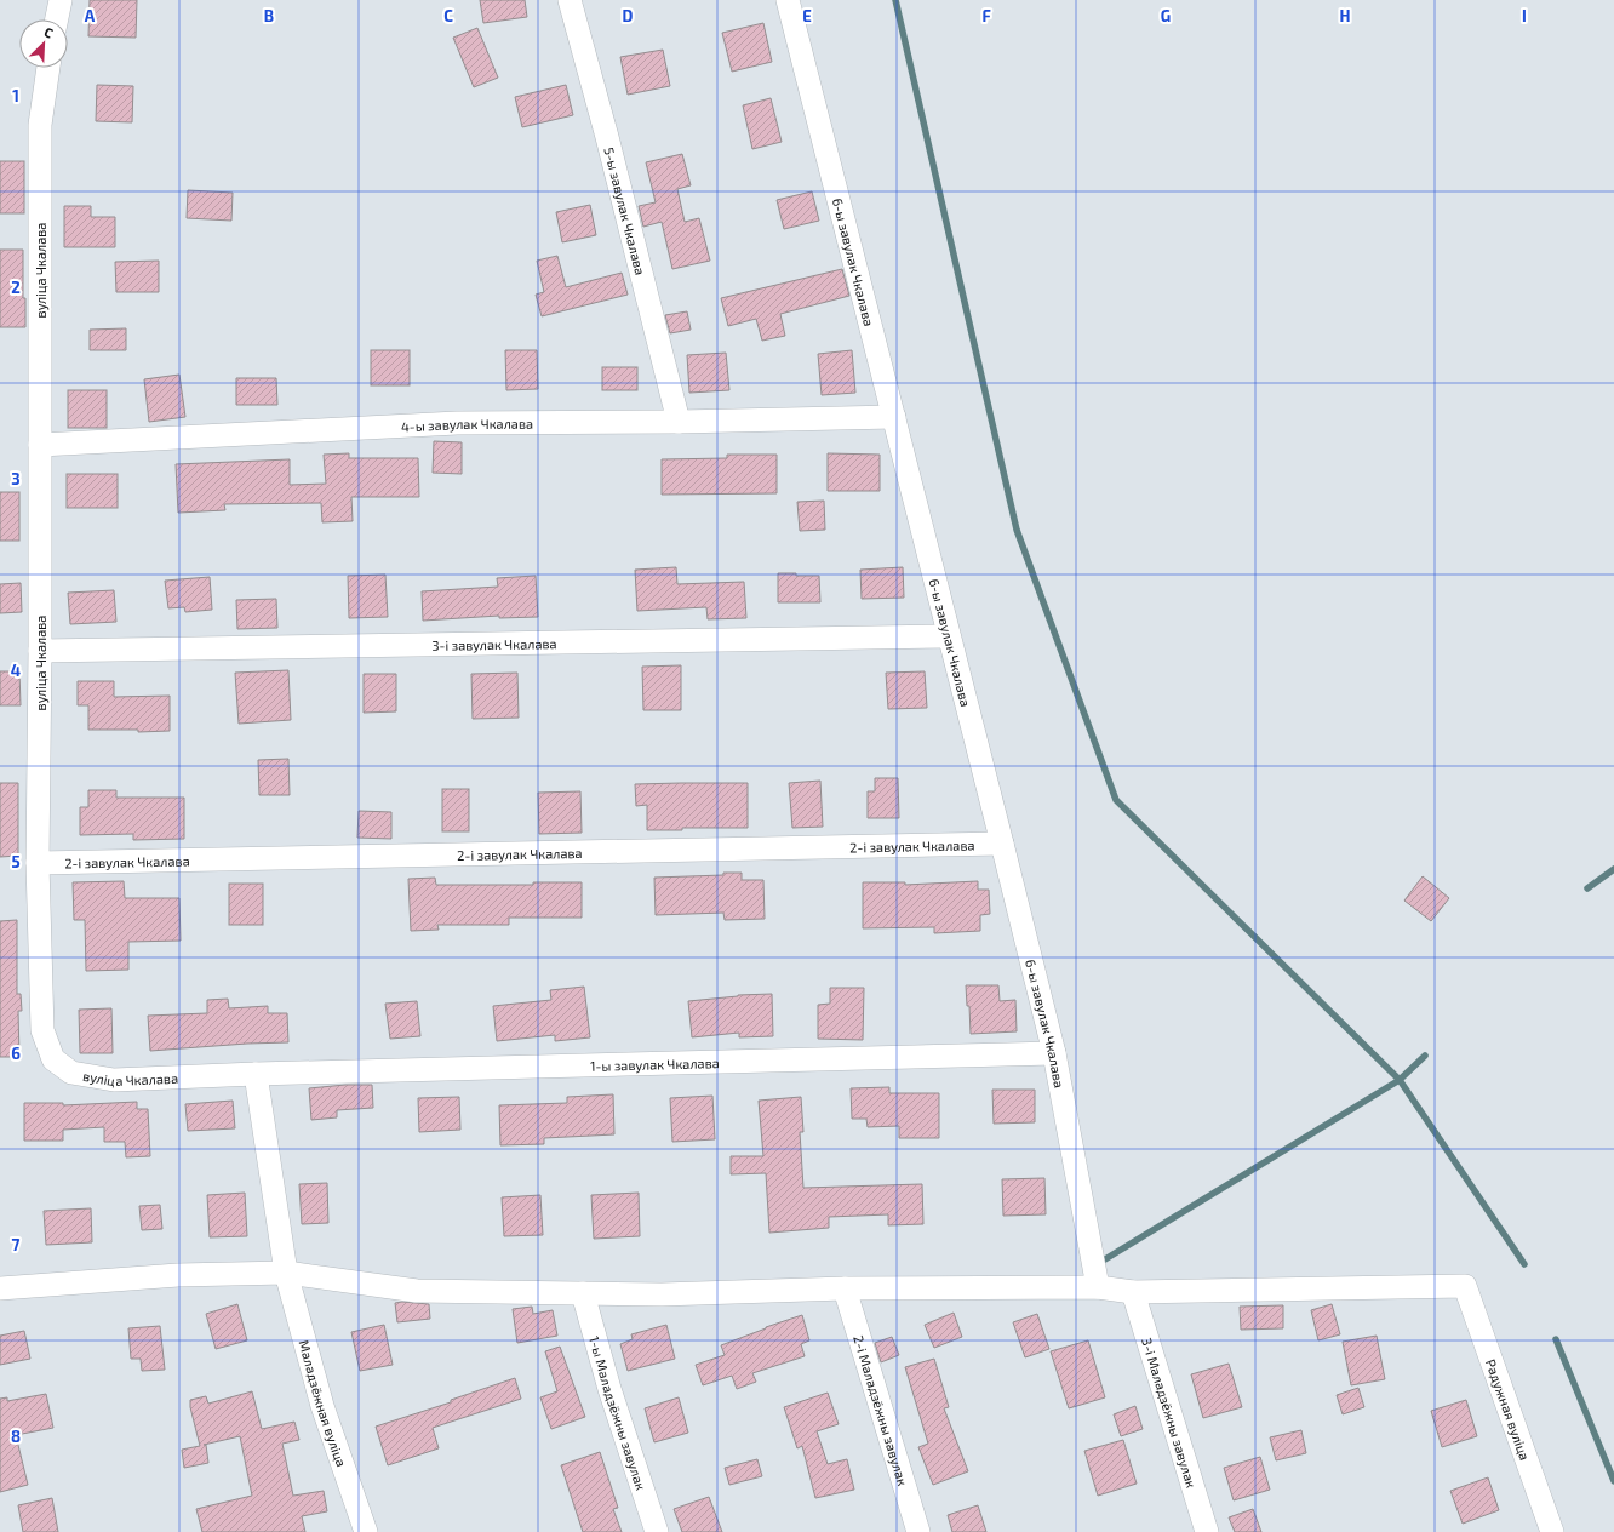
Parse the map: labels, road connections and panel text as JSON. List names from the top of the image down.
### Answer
{
  "streets": {
    "street": [
      "5-ы завулак Чкалава",
      "6-ы завулак Чкалава",
      "вуліца Чкалава",
      "4-ы завулак Чкалава",
      "3-і завулак Чкалава",
      "2-і завулак Чкалава",
      "1-ы завулак Чкалава",
      "Маладзёжная вуліца",
      "Радужная вуліца",
      "2-і Маладзёжны завулак",
      "3-і Маладзёжны завулак",
      "1-ы Маладзёжны завулак"
    ]
  },
  "crossings": [
    ["5-ы завулак Чкалава", "4-ы завулак Чкалава"],
    ["6-ы завулак Чкалава", "4-ы завулак Чкалава"],
    ["6-ы завулак Чкалава", "3-і завулак Чкалава"],
    ["6-ы завулак Чкалава", "2-і завулак Чкалава"],
    ["6-ы завулак Чкалава", "1-ы завулак Чкалава"],
    ["вуліца Чкалава", "4-ы завулак Чкалава"],
    ["вуліца Чкалава", "3-і завулак Чкалава"],
    ["вуліца Чкалава", "2-і завулак Чкалава"],
    ["вуліца Чкалава", "1-ы завулак Чкалава"],
    ["вуліца Чкалава", "Маладзёжная вуліца"],
    ["1-ы завулак Чкалава", "Маладзёжная вуліца"],
    ["Радужная вуліца", "3-і Маладзёжны завулак"]
  ],
  "north": "top right",
  "grid": {
    "columns": [
      "A",
      "B",
      "C",
      "D",
      "E",
      "F",
      "G",
      "H",
      "I"
    ],
    "rows": [
      "1",
      "2",
      "3",
      "4",
      "5",
      "6",
      "7",
      "8"
    ]
  }
}
